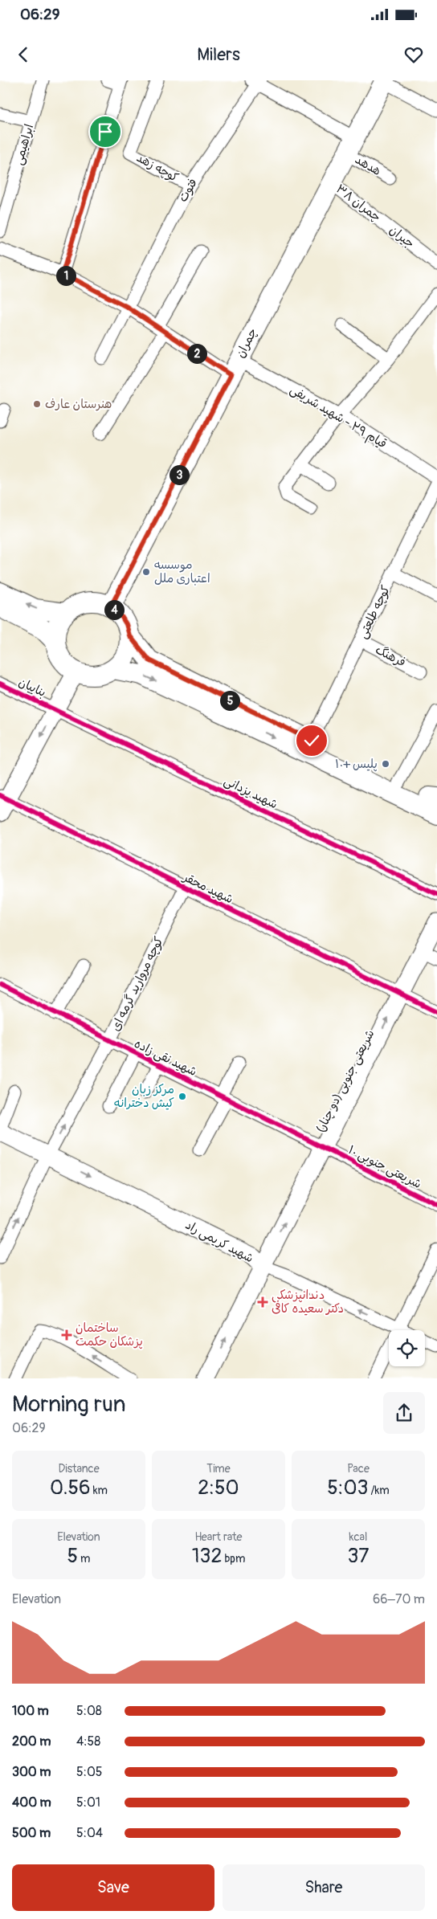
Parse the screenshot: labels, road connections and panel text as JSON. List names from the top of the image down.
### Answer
{
  "streets": {
    "main road": ["چمران", "شریعتی جنوبی (دو چنار)", "شهید کریمی راد"],
    "street": [
      "ابراهیمی",
      "هدهد",
      "کوچه زهد",
      "فتوت",
      "چمران ۳۸",
      "جیران",
      "قیام ۲۹ - شهید شریفی",
      "کوچه طلعتی",
      "فرهنگ",
      "بناییان",
      "شهید یزدانی",
      "شهید محقر",
      "کوچه مروارید گرمه ای",
      "شهید نقی زاده",
      "شریعتی جنوبی ۱۰"
    ]
  },
  "crossings": [
    ["هدهد", "فتوت"],
    ["هدهد", "چمران"],
    ["کوچه زهد", "فتوت"],
    ["فتوت", "قیام ۲۹ - شهید شریفی"],
    ["چمران ۳۸", "جیران"],
    ["چمران ۳۸", "چمران"],
    ["چمران", "قیام ۲۹ - شهید شریفی"],
    ["کوچه طلعتی", "فرهنگ"],
    ["بناییان", "شهید یزدانی"],
    ["شهید محقر", "کوچه مروارید گرمه ای"],
    ["شهید محقر", "شریعتی جنوبی (دو چنار)"],
    ["کوچه مروارید گرمه ای", "شهید نقی زاده"],
    ["کوچه مروارید گرمه ای", "شهید کریمی راد"],
    ["شهید نقی زاده", "شریعتی جنوبی (دو چنار)"],
    ["شهید نقی زاده", "شریعتی جنوبی ۱۰"],
    ["شریعتی جنوبی (دو چنار)", "شریعتی جنوبی ۱۰"],
    ["شریعتی جنوبی (دو چنار)", "شهید کریمی راد"]
  ],
  "one_way": ["شریعتی جنوبی (دو چنار)"],
  "places": {
    "other": [
      "هنرستان عارف",
      "موسسه اعتباری ملل",
      "پلیس +۱۰",
      "مرکز زبان کیش دخترانه"
    ],
    "health": ["دندانپزشکی دکتر سعیده کافی", "ساختمان پزشکان حکمت"]
  },
  "page": {
    "status": "06:29",
    "header": "Milers",
    "pins": [
      "1",
      "2",
      "3",
      "4",
      "5"
    ],
    "heading": ["Morning run", "06:29"],
    "stats": [
      ["Distance", "0.56 km"],
      ["Time", "2:50"],
      ["Pace", "5:03 /km"],
      ["Elevation", "5 m"],
      ["Heart rate", "132 bpm"],
      ["kcal", "37"]
    ],
    "chart": ["Elevation", "66–70 m"],
    "list": [
      {
        "name": "100 m",
        "note": "5:08"
      },
      {
        "name": "200 m",
        "note": "4:58"
      },
      {
        "name": "300 m",
        "note": "5:05"
      },
      {
        "name": "400 m",
        "note": "5:01"
      },
      {
        "name": "500 m",
        "note": "5:04"
      }
    ],
    "buttons": ["Save", "Share"]
  }
}
